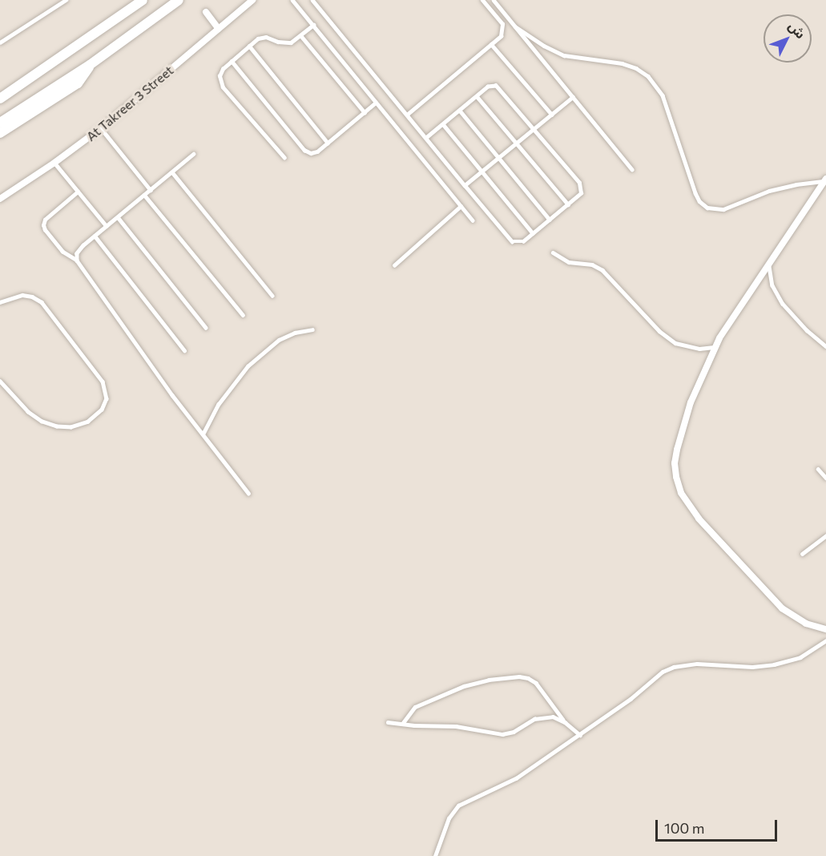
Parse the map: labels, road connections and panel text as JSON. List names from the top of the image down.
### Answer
{
  "streets": {
    "street": ["At Takreer 3 Street"]
  },
  "scale_bar": "100 m",
  "north": "top right"
}
